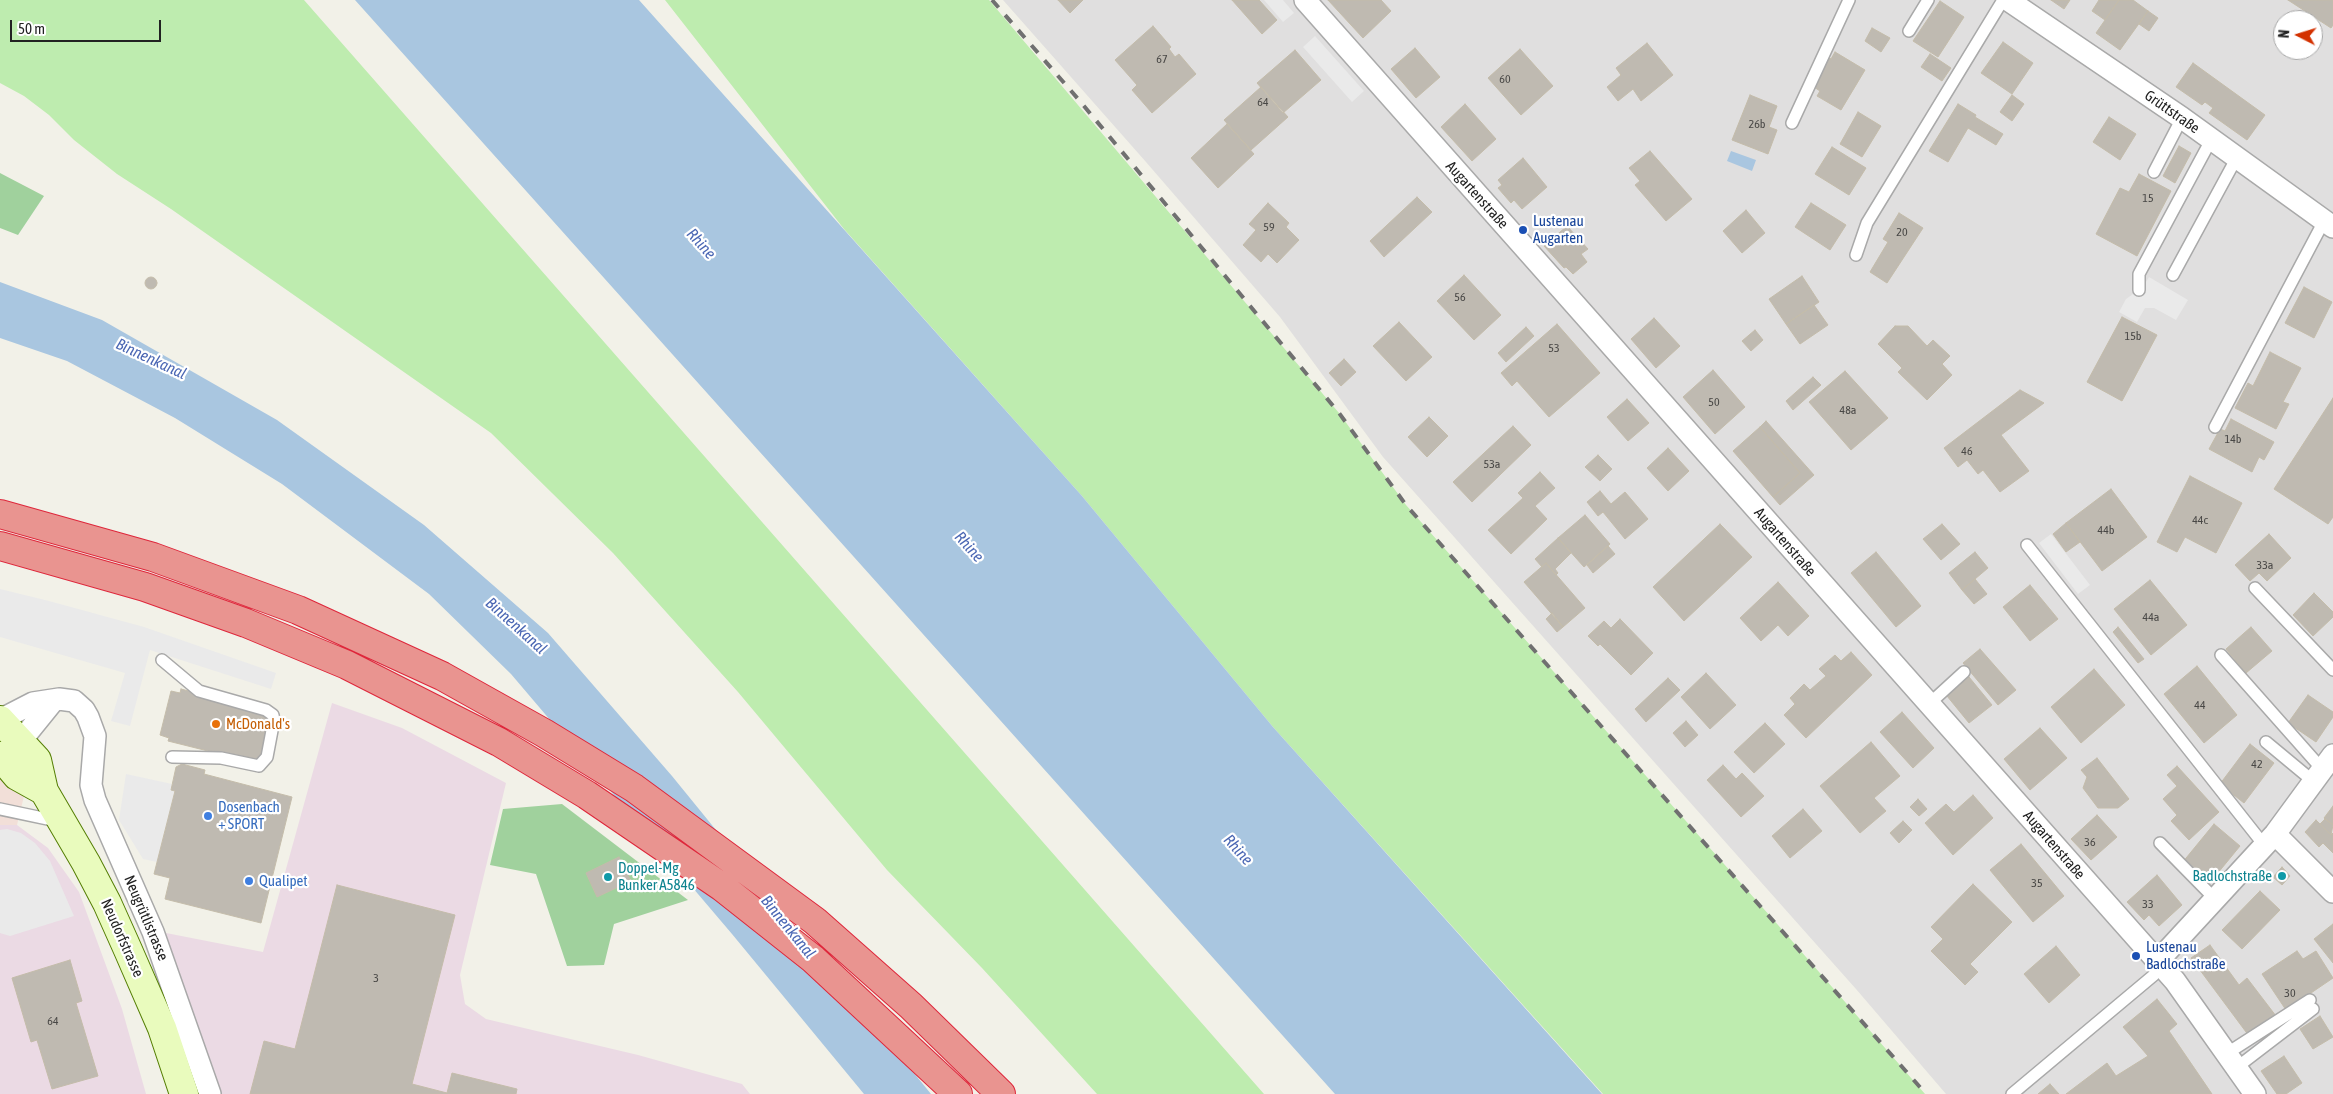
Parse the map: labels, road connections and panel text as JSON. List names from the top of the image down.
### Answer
{
  "streets": {
    "main road": ["Neudorfstrasse"],
    "street": ["Grüttstraße", "Augartenstraße", "Neugrütlistrasse"]
  },
  "water": ["Rhine", "Binnenkanal"],
  "places": [
    "Lustenau Augarten",
    "McDonald's",
    "Dosenbach + SPORT",
    "Badlochstraße",
    "Doppel-Mg Bunker A5846",
    "Qualipet",
    "Lustenau Badlochstraße"
  ],
  "house_numbers": [
    "67",
    "60",
    "64",
    "26b",
    "15",
    "59",
    "20",
    "56",
    "15b",
    "53",
    "50",
    "48a",
    "14b",
    "46",
    "53a",
    "44c",
    "44b",
    "33a",
    "44a",
    "44",
    "42",
    "36",
    "35",
    "33",
    "3",
    "30",
    "64"
  ],
  "scale_bar": "50 m",
  "north": "left"
}
